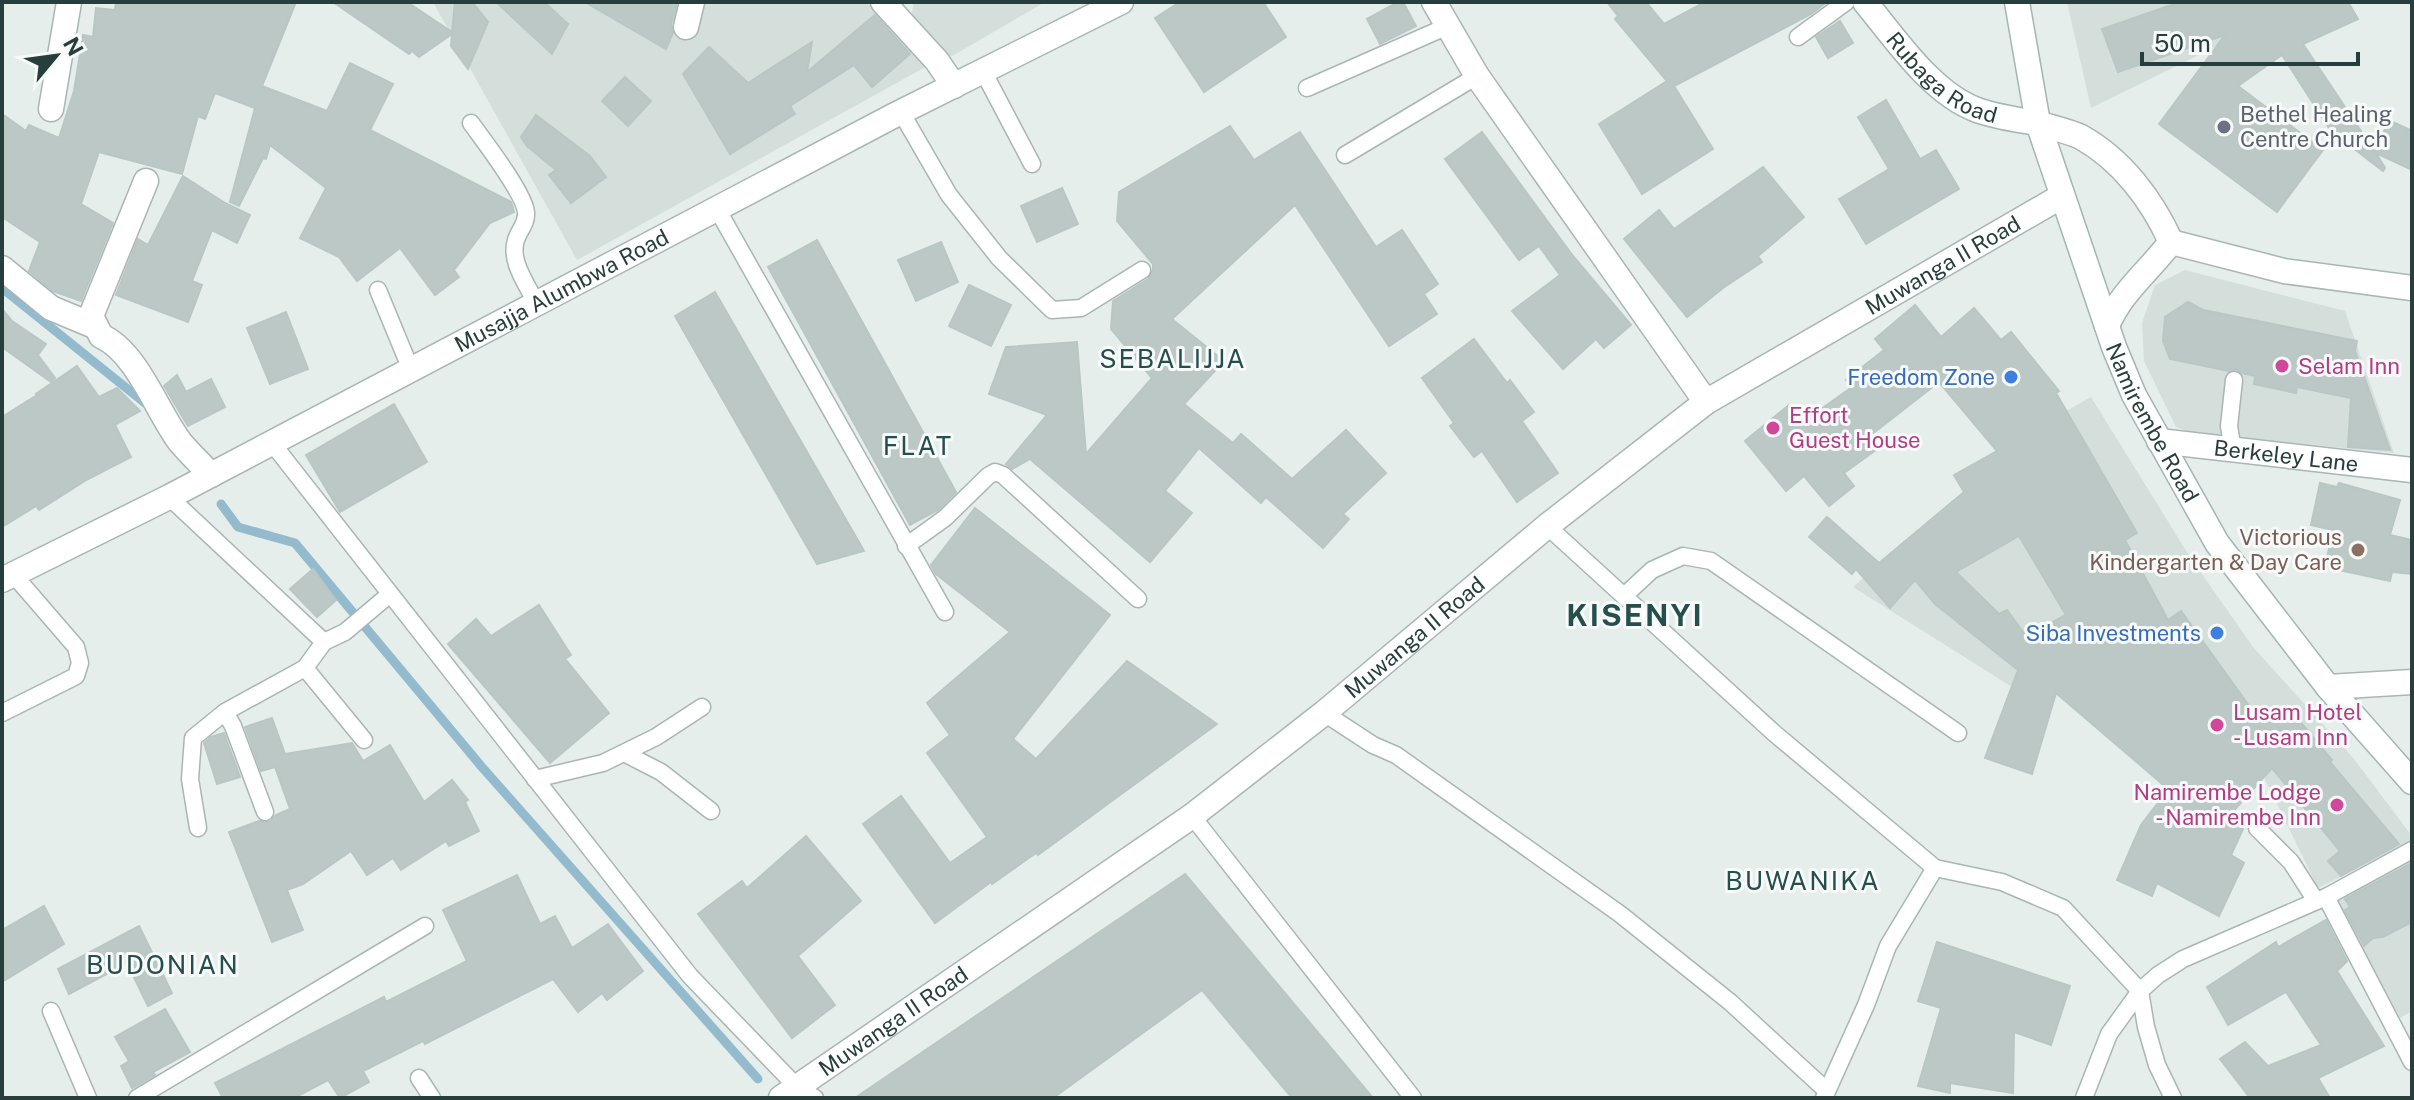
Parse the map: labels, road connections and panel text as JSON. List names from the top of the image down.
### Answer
{
  "streets": {
    "street": [
      "Rubaga Road",
      "Muwanga II Road",
      "Musajja Alumbwa Road",
      "Namirembe Road",
      "Berkeley Lane"
    ]
  },
  "crossings": [
    ["Rubaga Road", "Namirembe Road"],
    ["Muwanga II Road", "Namirembe Road"],
    ["Namirembe Road", "Berkeley Lane"]
  ],
  "districts": [
    "SEBALIJJA",
    "FLAT",
    "KISENYI",
    "BUWANIKA",
    "BUDONIAN"
  ],
  "places": [
    "Bethel Healing Centre Church",
    "Selam Inn",
    "Freedom Zone",
    "Effort Guest House",
    "Victorious Kindergarten & Day Care",
    "Siba Investments",
    "Lusam Hotel - Lusam Inn",
    "Namirembe Lodge - Namirembe Inn"
  ],
  "scale_bar": "50 m",
  "north": "top right"
}
